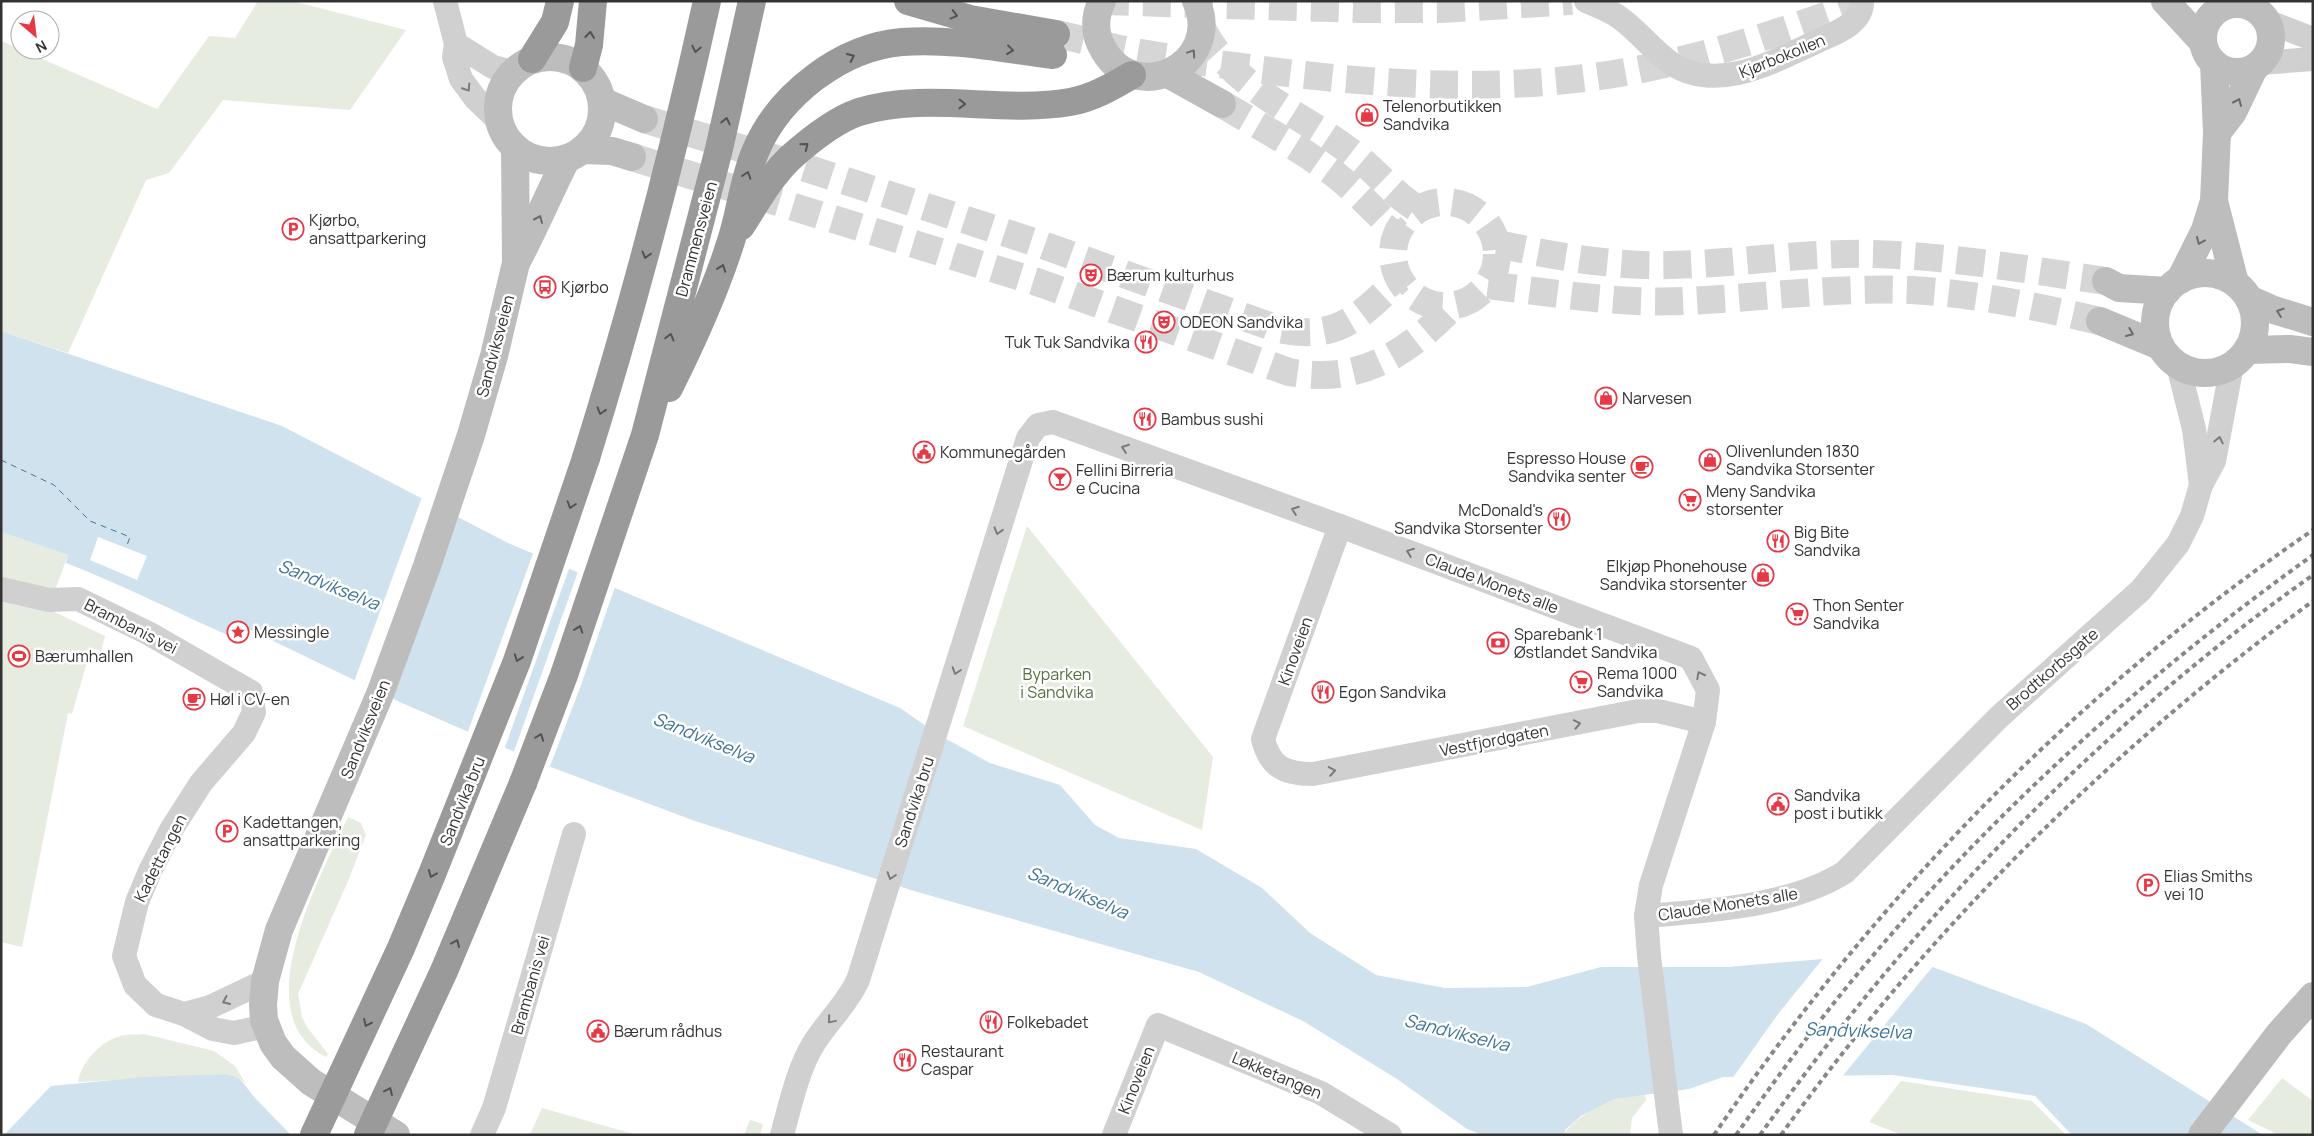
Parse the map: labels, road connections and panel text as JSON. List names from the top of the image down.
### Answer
{
  "streets": {
    "highway": ["Drammensveien", "Sandvika bru"],
    "main road": ["Sandviksveien"],
    "street": [
      "Kjørbokollen",
      "Claude Monets alle",
      "Brambanis vei",
      "Kinoveien",
      "Brodtkorbsgate",
      "Vestfjordgaten",
      "Kadettangen",
      "Løkketangen"
    ]
  },
  "crossings": [
    ["Sandviksveien", "Kadettangen"],
    ["Claude Monets alle", "Kinoveien"],
    ["Claude Monets alle", "Brodtkorbsgate"],
    ["Claude Monets alle", "Vestfjordgaten"],
    ["Claude Monets alle", "Sandvika bru"],
    ["Brambanis vei", "Kadettangen"],
    ["Kinoveien", "Vestfjordgaten"],
    ["Kinoveien", "Løkketangen"]
  ],
  "one_way": [
    "Drammensveien",
    "Claude Monets alle",
    "Vestfjordgaten",
    "Sandvika bru"
  ],
  "water": ["Sandvikselva"],
  "parks": ["Byparken i Sandvika"],
  "places": {
    "shop": [
      "Telenorbutikken Sandvika",
      "Narvesen",
      "Olivenlunden 1830 Sandvika Storsenter",
      "Elkjøp Phonehouse Sandvika storsenter"
    ],
    "parking": ["Kjørbo, ansattparkering", "Kadettangen, ansattparkering", "Elias Smiths vei 10"],
    "theatre": ["Bærum kulturhus", "ODEON Sandvika"],
    "bus stop": ["Kjørbo"],
    "restaurant": [
      "Tuk Tuk Sandvika",
      "Bambus sushi",
      "McDonald's Sandvika Storsenter",
      "Big Bite Sandvika",
      "Egon Sandvika",
      "Folkebadet",
      "Restaurant Caspar"
    ],
    "public building": ["Kommunegården", "Sandvika post i butikk", "Bærum rådhus"],
    "cafe": ["Espresso House Sandvika senter", "Høl i CV-en"],
    "bar": ["Fellini Birreria e Cucina"],
    "supermarket": ["Meny Sandvika storsenter", "Thon Senter Sandvika", "Rema 1000 Sandvika"],
    "place": ["Messingle"],
    "bank": ["Sparebank 1 Østlandet Sandvika"],
    "sports": ["Bærumhallen"]
  },
  "north": "bottom right"
}
